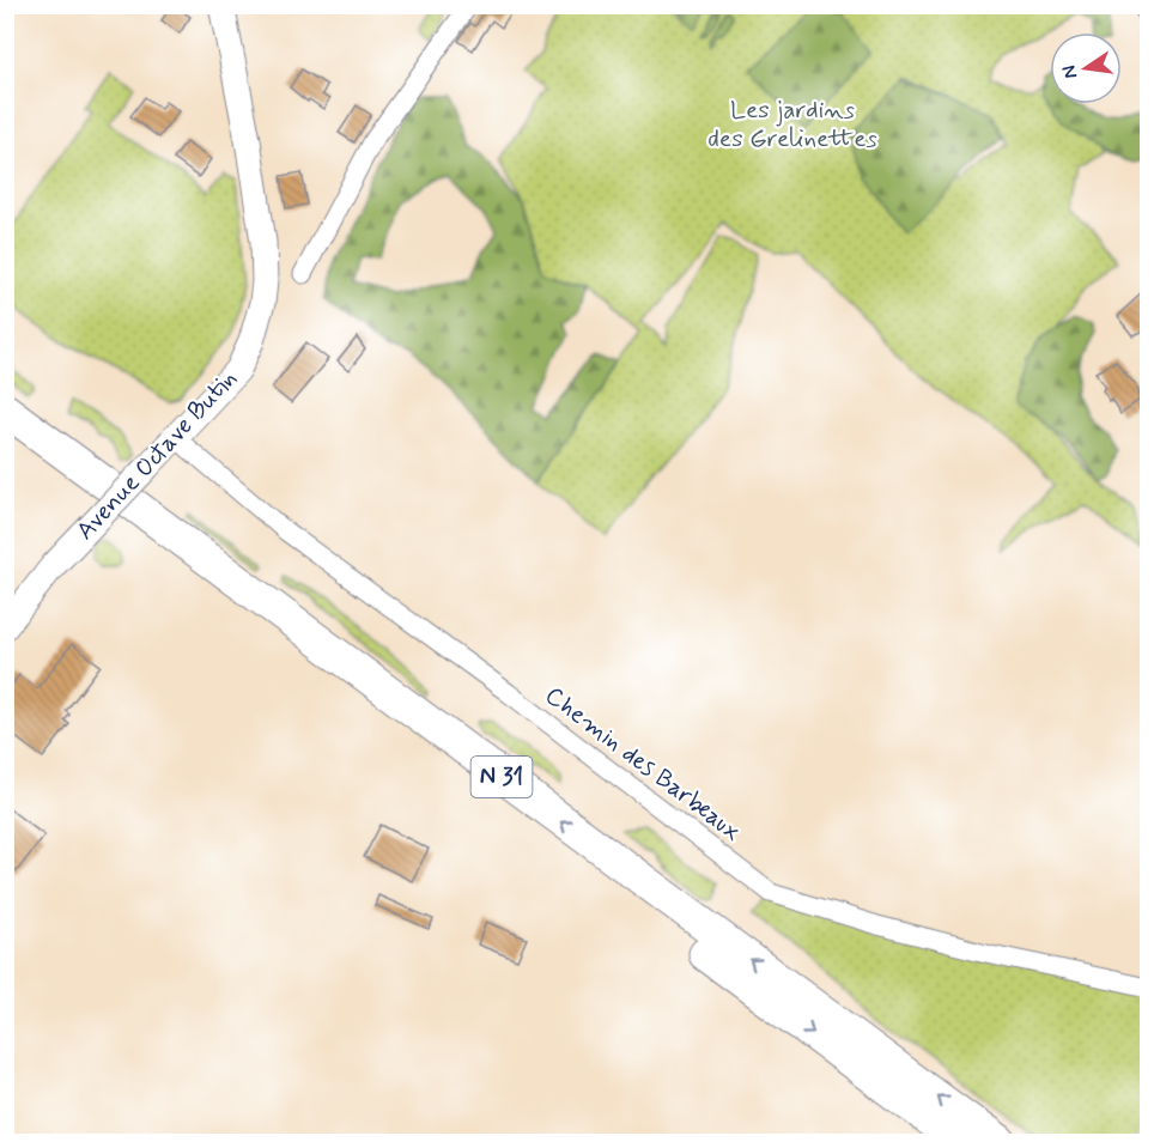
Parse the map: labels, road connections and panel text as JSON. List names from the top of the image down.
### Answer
{
  "streets": {
    "highway": ["N 31"],
    "main road": ["Avenue Octave Butin"],
    "street": ["Chemin des Barbeaux"]
  },
  "crossings": [
    ["Avenue Octave Butin", "Chemin des Barbeaux"]
  ],
  "parks": ["Les jardins des Grelinettes"],
  "north": "left"
}
